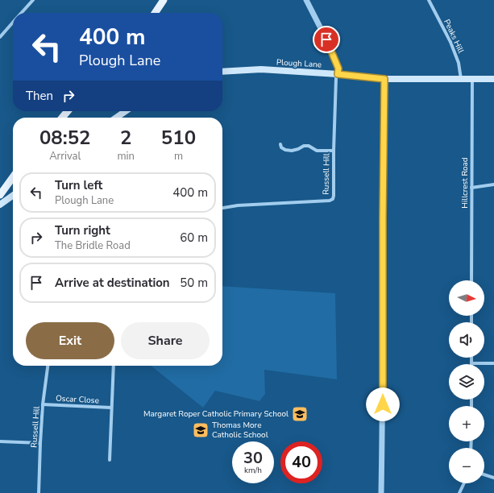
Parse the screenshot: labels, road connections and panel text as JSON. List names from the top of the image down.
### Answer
{
  "streets": {
    "main road": ["Plough Lane"],
    "street": [
      "Peaks Hill",
      "Russell Hill",
      "Hillcrest Road",
      "Oscar Close"
    ]
  },
  "crossings": [
    ["Peaks Hill", "Plough Lane"],
    ["Plough Lane", "Russell Hill"],
    ["Plough Lane", "Hillcrest Road"],
    ["Russell Hill", "Oscar Close"]
  ],
  "places": {
    "school or university": ["Margaret Roper Catholic Primary School", "Thomas More Catholic School"]
  },
  "north": "right",
  "page": {
    "turn": ["400 m", "Plough Lane"],
    "then": "Then",
    "eta": [
      "08:52",
      "Arrival",
      "2",
      "min",
      "510",
      "m"
    ],
    "list": [
      {
        "name": "Turn left",
        "note": "Plough Lane",
        "value": "400 m"
      },
      {
        "name": "Turn right",
        "note": "The Bridle Road",
        "value": "60 m"
      },
      {
        "name": "Arrive at destination",
        "value": "50 m"
      }
    ],
    "map_buttons": ["+", "−"],
    "buttons": ["Exit", "Share"],
    "speed": "30 km/h",
    "limit": "40"
  }
}
